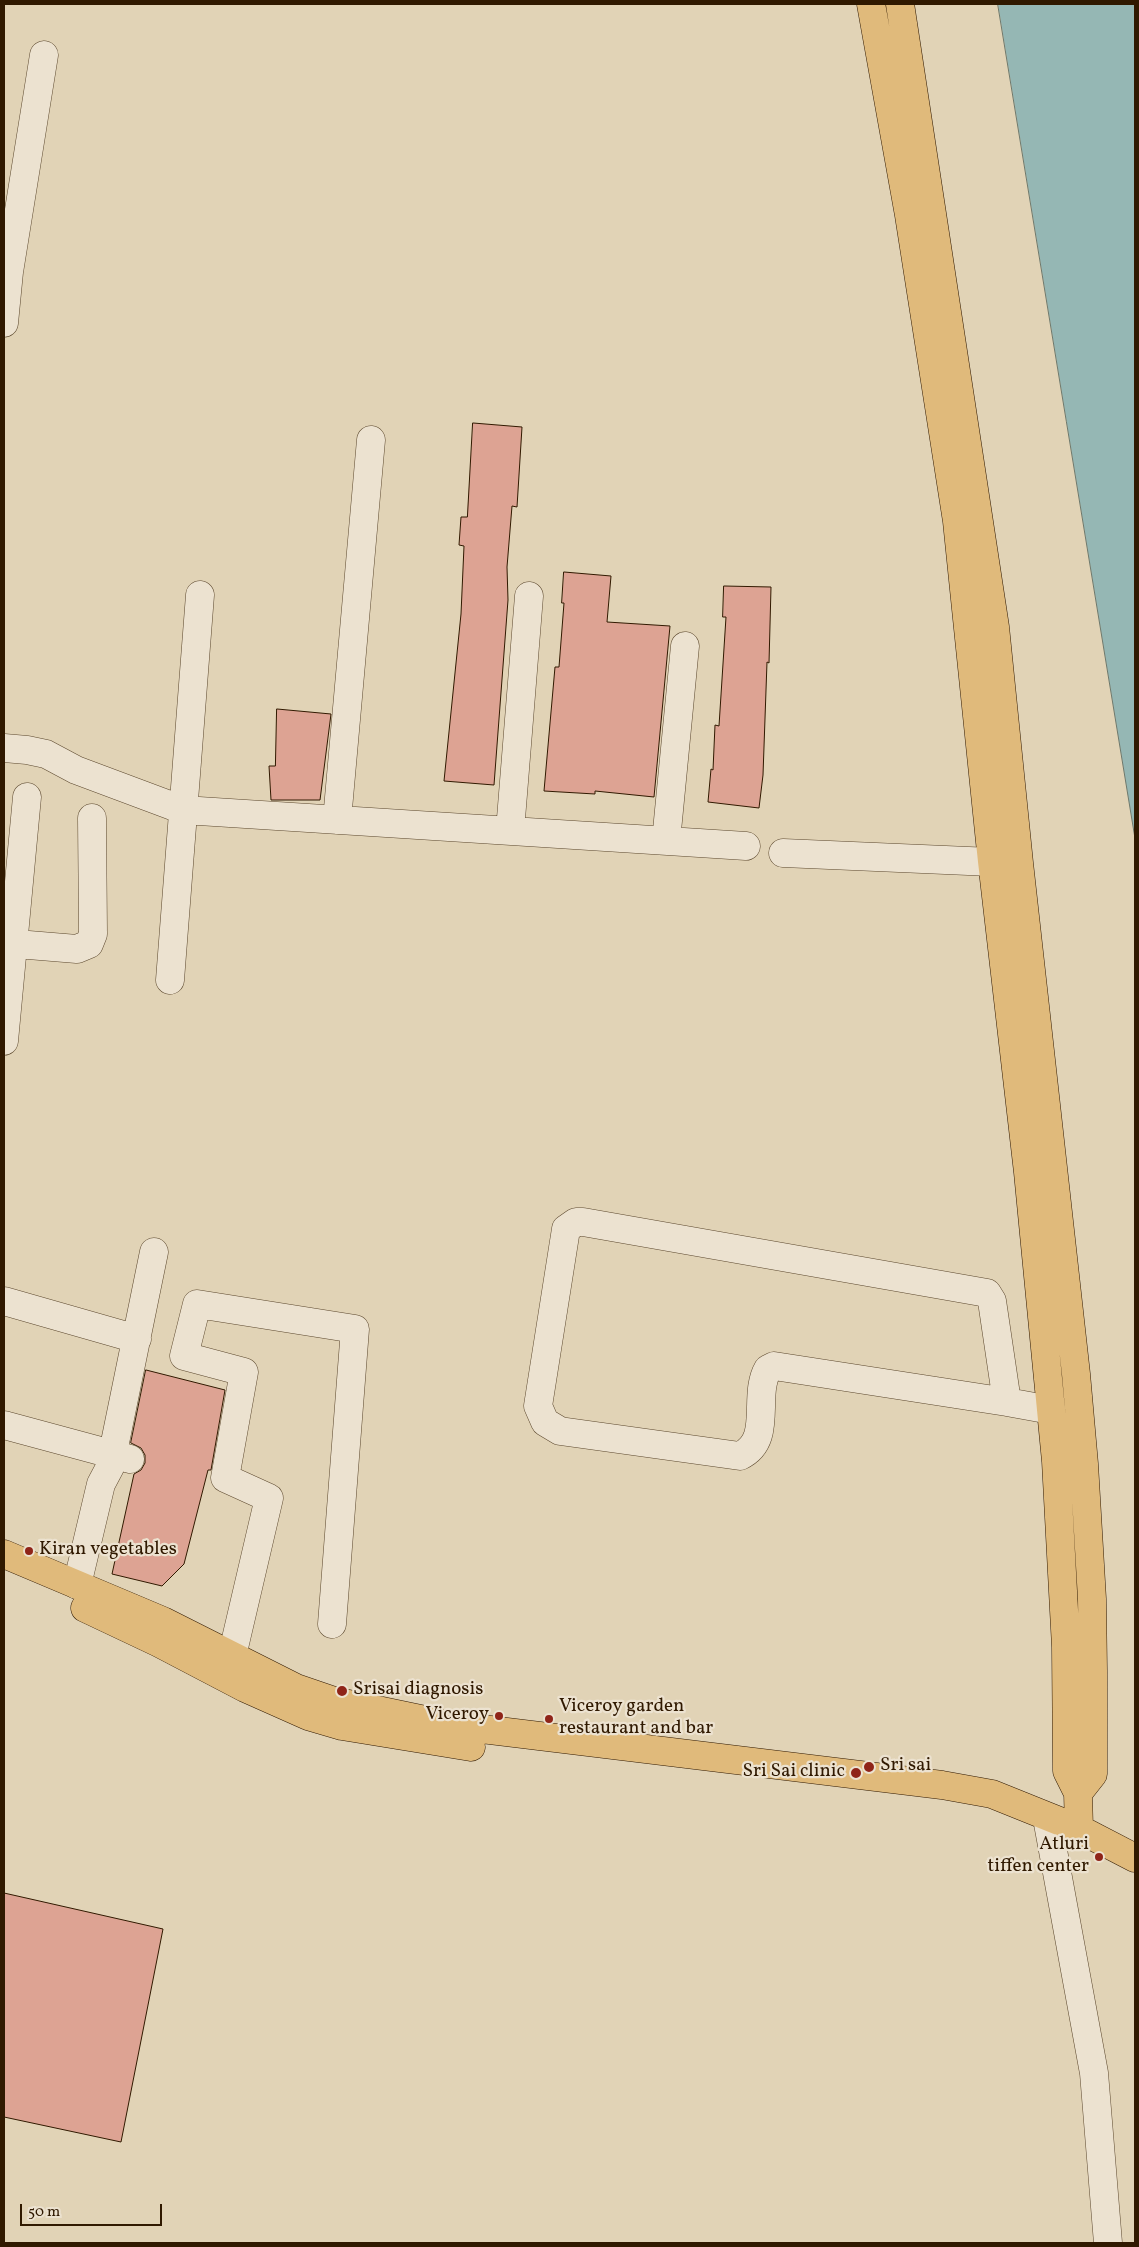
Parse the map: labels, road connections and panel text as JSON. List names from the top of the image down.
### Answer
{
  "places": [
    "Kiran vegetables",
    "Srisai diagnosis",
    "Viceroy",
    "Viceroy garden restaurant and bar",
    "Sri sai",
    "Sri Sai clinic",
    "Atluri tiffen center"
  ],
  "scale_bar": "50 m"
}
